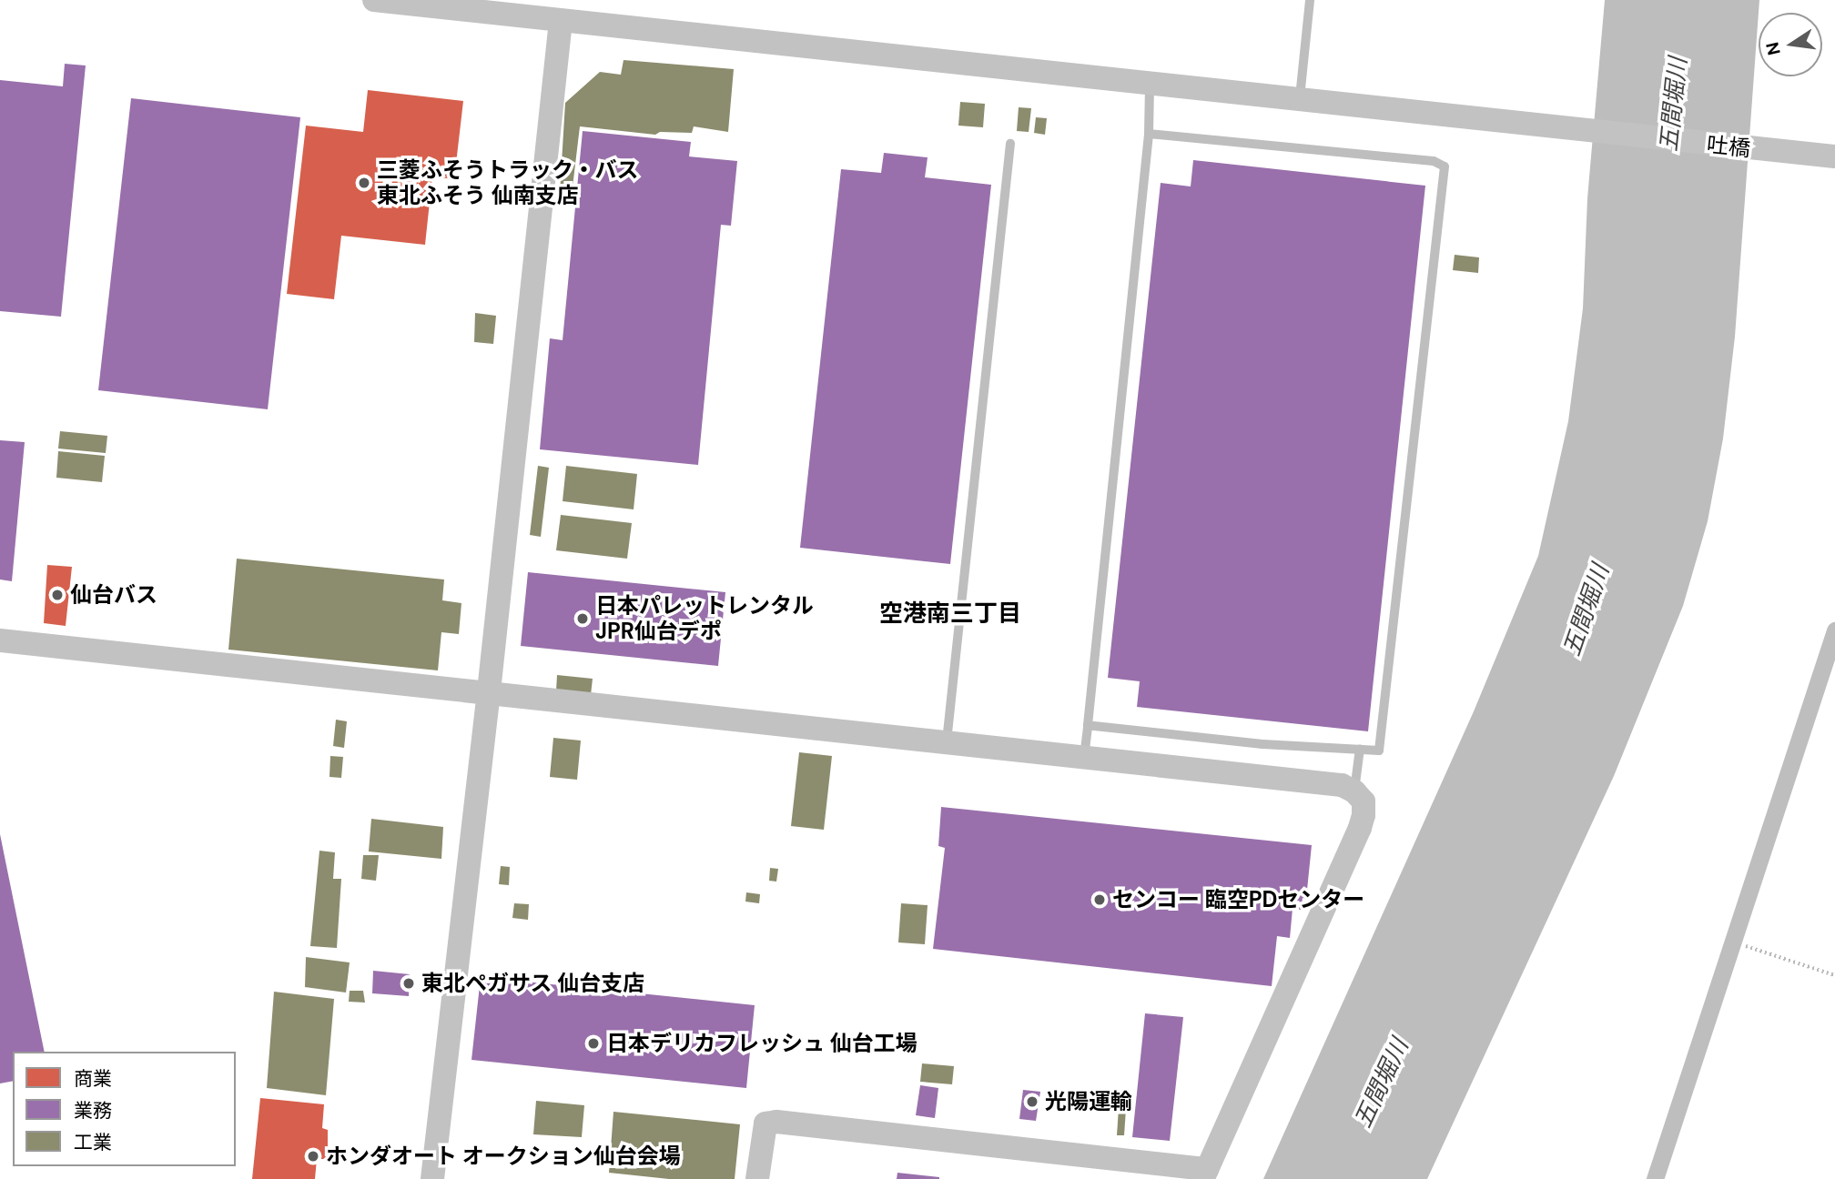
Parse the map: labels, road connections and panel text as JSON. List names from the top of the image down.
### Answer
{
  "streets": {
    "street": ["吐橋"]
  },
  "districts": ["空港南三丁目"],
  "water": ["五間堀川"],
  "places": [
    "三菱ふそうトラック・バス 東北ふそう 仙南支店",
    "仙台バス",
    "日本パレットレンタル JPR仙台デポ",
    "センコー 臨空PDセンター",
    "東北ペガサス 仙台支店",
    "日本デリカフレッシュ 仙台工場",
    "光陽運輸",
    "ホンダオート オークション仙台会場"
  ],
  "legend": ["商業", "業務", "工業"],
  "north": "left"
}
